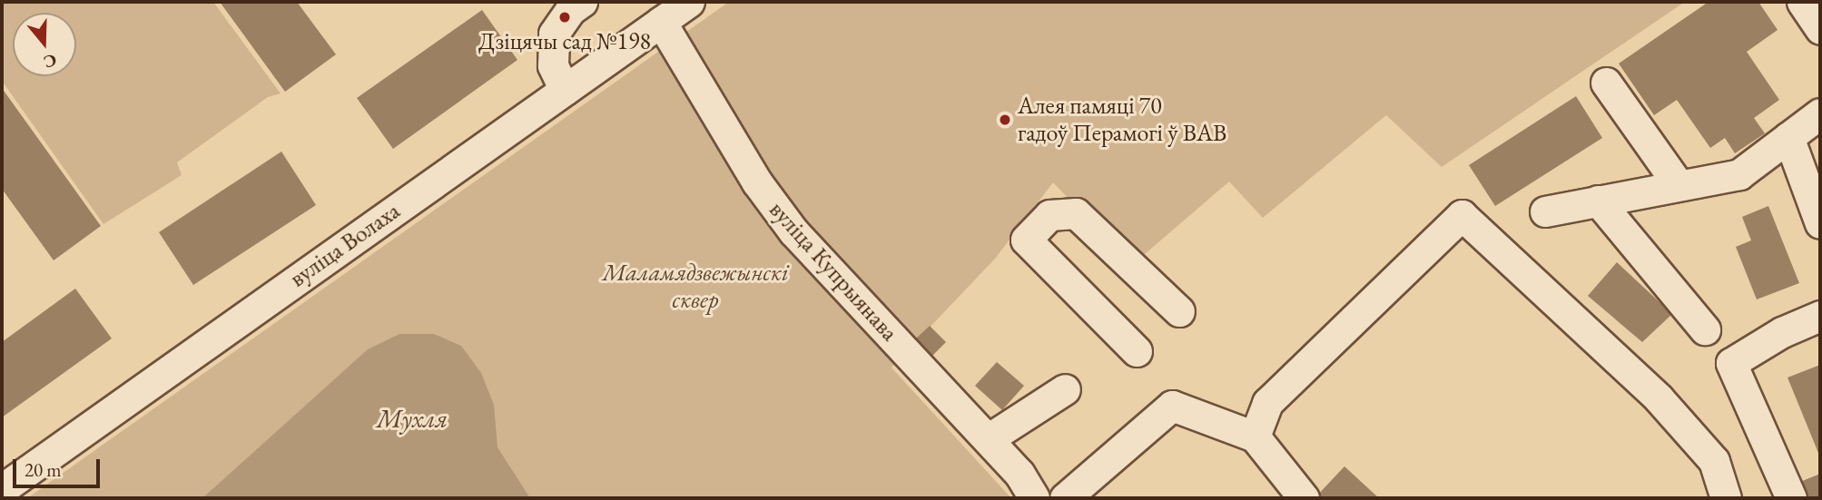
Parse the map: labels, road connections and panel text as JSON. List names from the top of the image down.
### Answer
{
  "streets": {
    "street": ["вуліца Волаха", "вуліца Купрыянава"]
  },
  "crossings": [
    ["вуліца Волаха", "вуліца Купрыянава"]
  ],
  "water": ["Мухля"],
  "parks": ["Маламядзвежынскі сквер"],
  "places": ["Дзіцячы сад №198", "Алея памяці 70 гадоў Перамогі ў ВАВ"],
  "scale_bar": "20 m",
  "north": "bottom"
}
